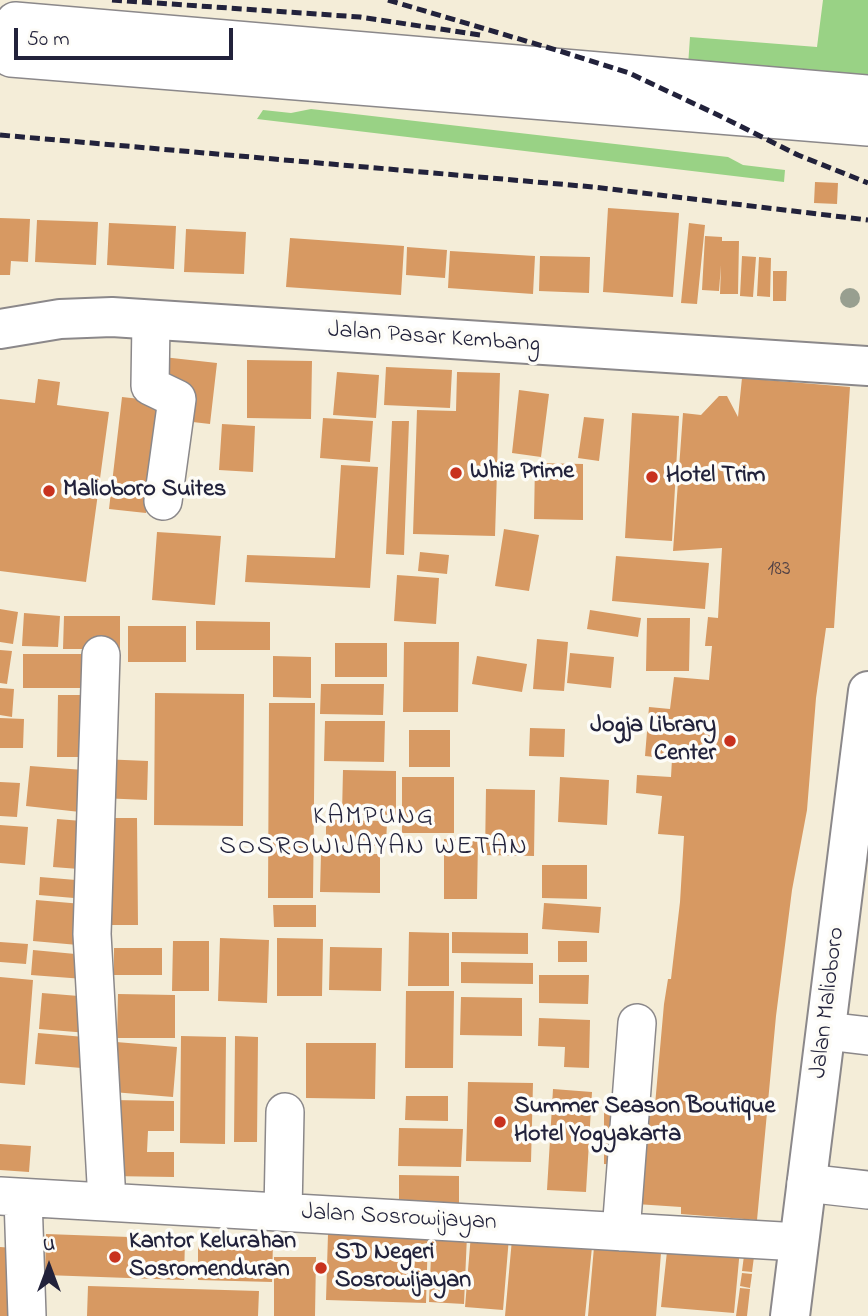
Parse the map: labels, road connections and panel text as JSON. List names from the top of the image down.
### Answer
{
  "streets": {
    "main road": ["Jalan Pasar Kembang", "Jalan Malioboro"],
    "street": ["Jalan Sosrowijayan"]
  },
  "crossings": [
    ["Jalan Malioboro", "Jalan Sosrowijayan"]
  ],
  "districts": ["KAMPUNG SOSROWIJAYAN WETAN"],
  "places": [
    "Whiz Prime",
    "Hotel Trim",
    "Malioboro Suites",
    "Jogja Library Center",
    "Summer Season Boutique Hotel Yogyakarta",
    "Kantor Kelurahan Sosromenduran",
    "SD Negeri Sosrowijayan"
  ],
  "house_numbers": ["183"],
  "scale_bar": "50 m",
  "north": "top"
}
